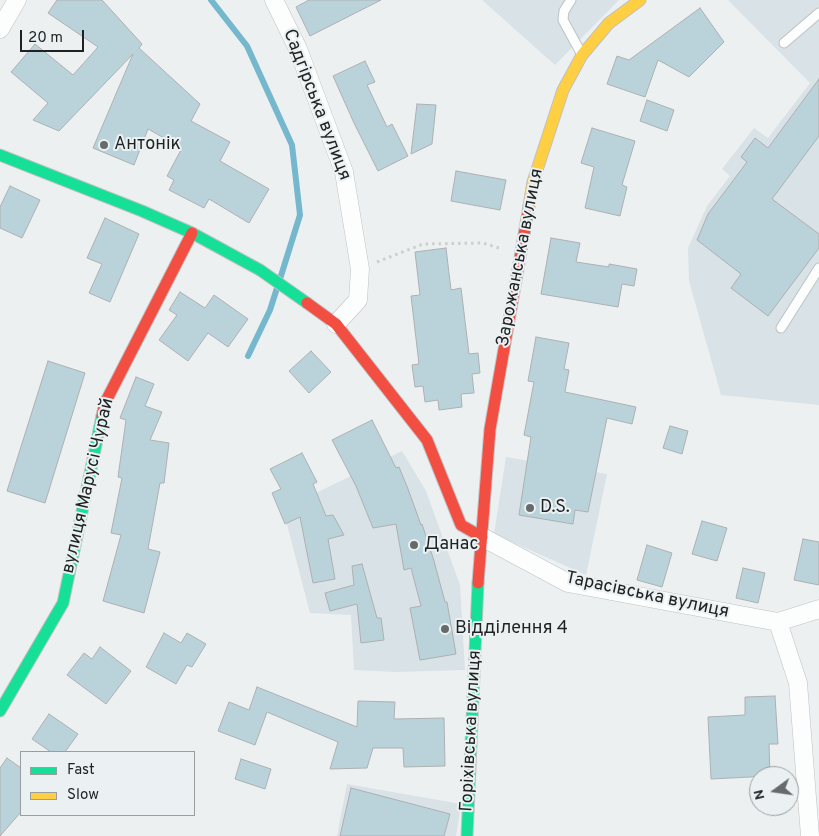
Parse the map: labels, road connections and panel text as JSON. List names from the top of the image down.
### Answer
{
  "streets": {
    "street": [
      "Садгірська вулиця",
      "Зарожанська вулиця",
      "вулиця Марусі Чурай",
      "Тарасівська вулиця",
      "Горіхівська вулиця"
    ]
  },
  "crossings": [
    ["Зарожанська вулиця", "Горіхівська вулиця"],
    ["Тарасівська вулиця", "Горіхівська вулиця"]
  ],
  "places": [
    "Антонік",
    "D.S.",
    "Данас",
    "Відділення 4"
  ],
  "legend": ["Fast", "Slow"],
  "scale_bar": "20 m",
  "north": "left"
}
